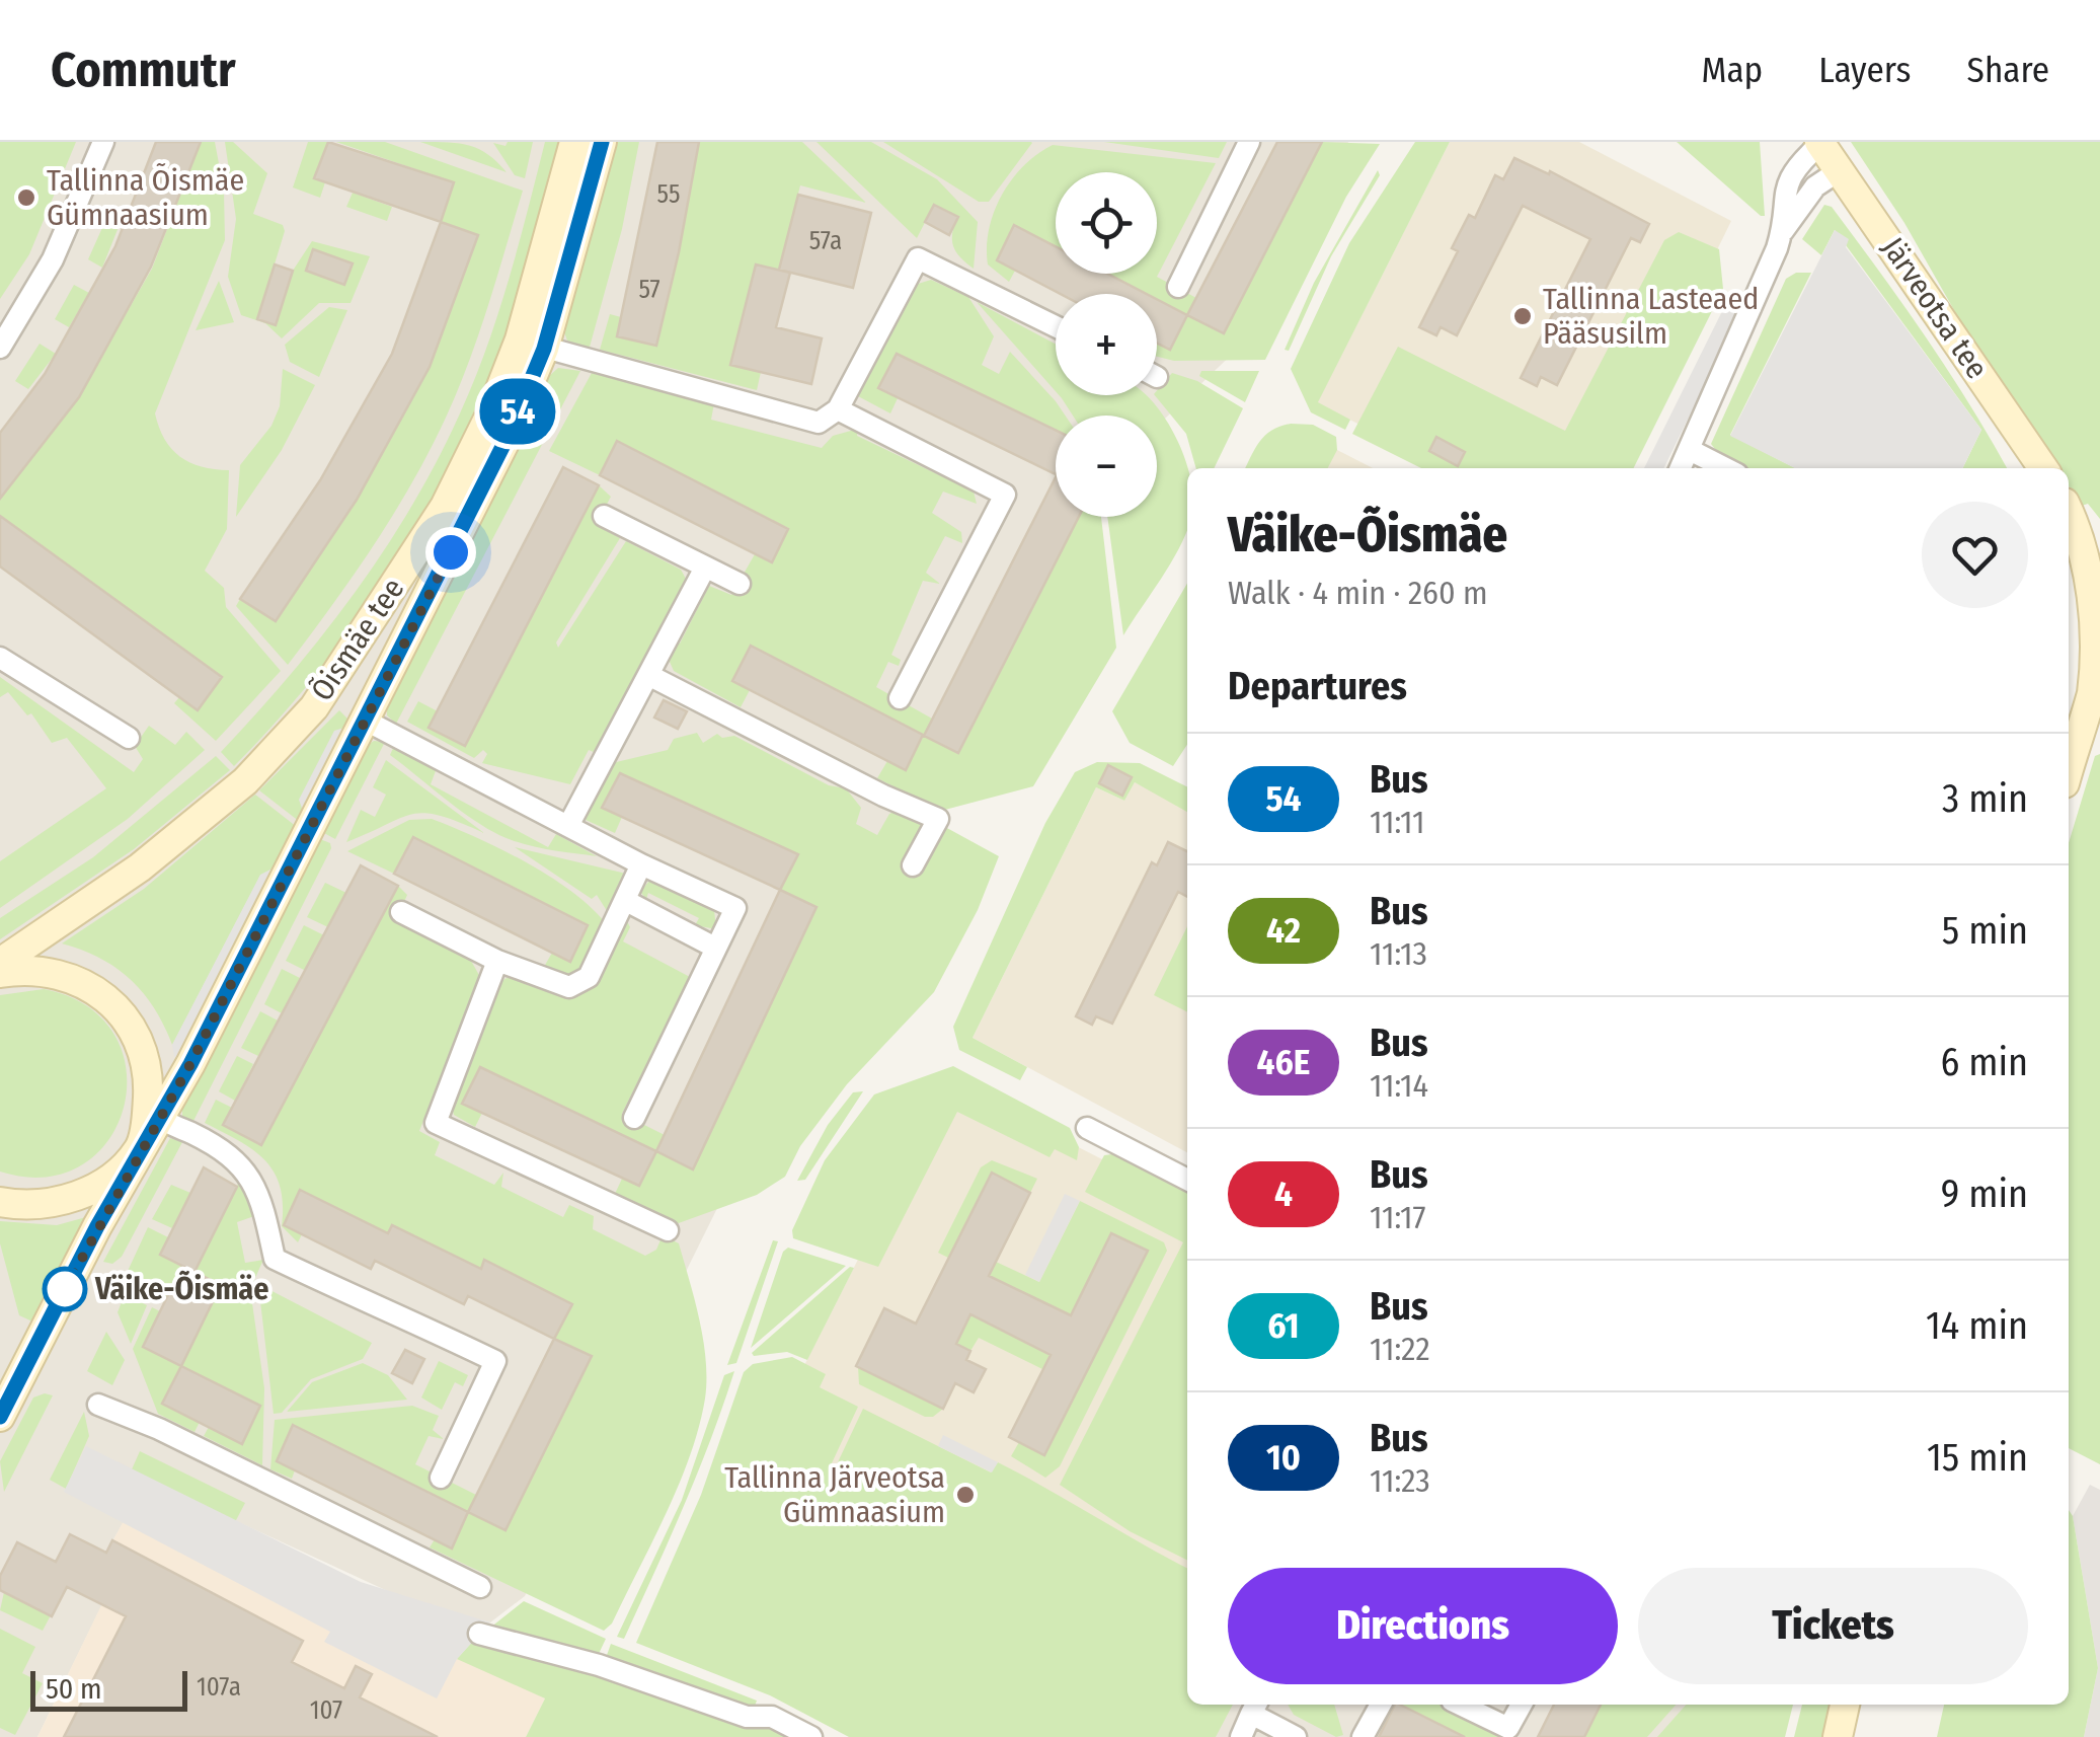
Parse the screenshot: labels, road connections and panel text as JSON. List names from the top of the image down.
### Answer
{
  "streets": {
    "main road": ["Järveotsa tee", "Õismäe tee"]
  },
  "places": [
    "Tallinna Õismäe Gümnaasium",
    "Tallinna Lasteaed Pääsusilm",
    "Väike-Õismäe",
    "Tallinna Järveotsa Gümnaasium"
  ],
  "lines": ["bus line 54"],
  "house_numbers": [
    "55",
    "57a",
    "57",
    "107a",
    "107"
  ],
  "scale_bar": "50 m",
  "page": {
    "header": "Commutr",
    "nav": ["Map", "Layers", "Share"],
    "on_map": "54",
    "map_buttons": ["+", "−"],
    "heading": [
      ["Väike-Õismäe", "Walk · 4 min · 260 m"],
      "Departures"
    ],
    "list": [
      {
        "mark": "54",
        "name": "Bus",
        "note": "11:11",
        "value": "3 min"
      },
      {
        "mark": "42",
        "name": "Bus",
        "note": "11:13",
        "value": "5 min"
      },
      {
        "mark": "46E",
        "name": "Bus",
        "note": "11:14",
        "value": "6 min"
      },
      {
        "mark": "4",
        "name": "Bus",
        "note": "11:17",
        "value": "9 min"
      },
      {
        "mark": "61",
        "name": "Bus",
        "note": "11:22",
        "value": "14 min"
      },
      {
        "mark": "10",
        "name": "Bus",
        "note": "11:23",
        "value": "15 min"
      }
    ],
    "buttons": ["Directions", "Tickets"],
    "scale": "50 m"
  }
}
